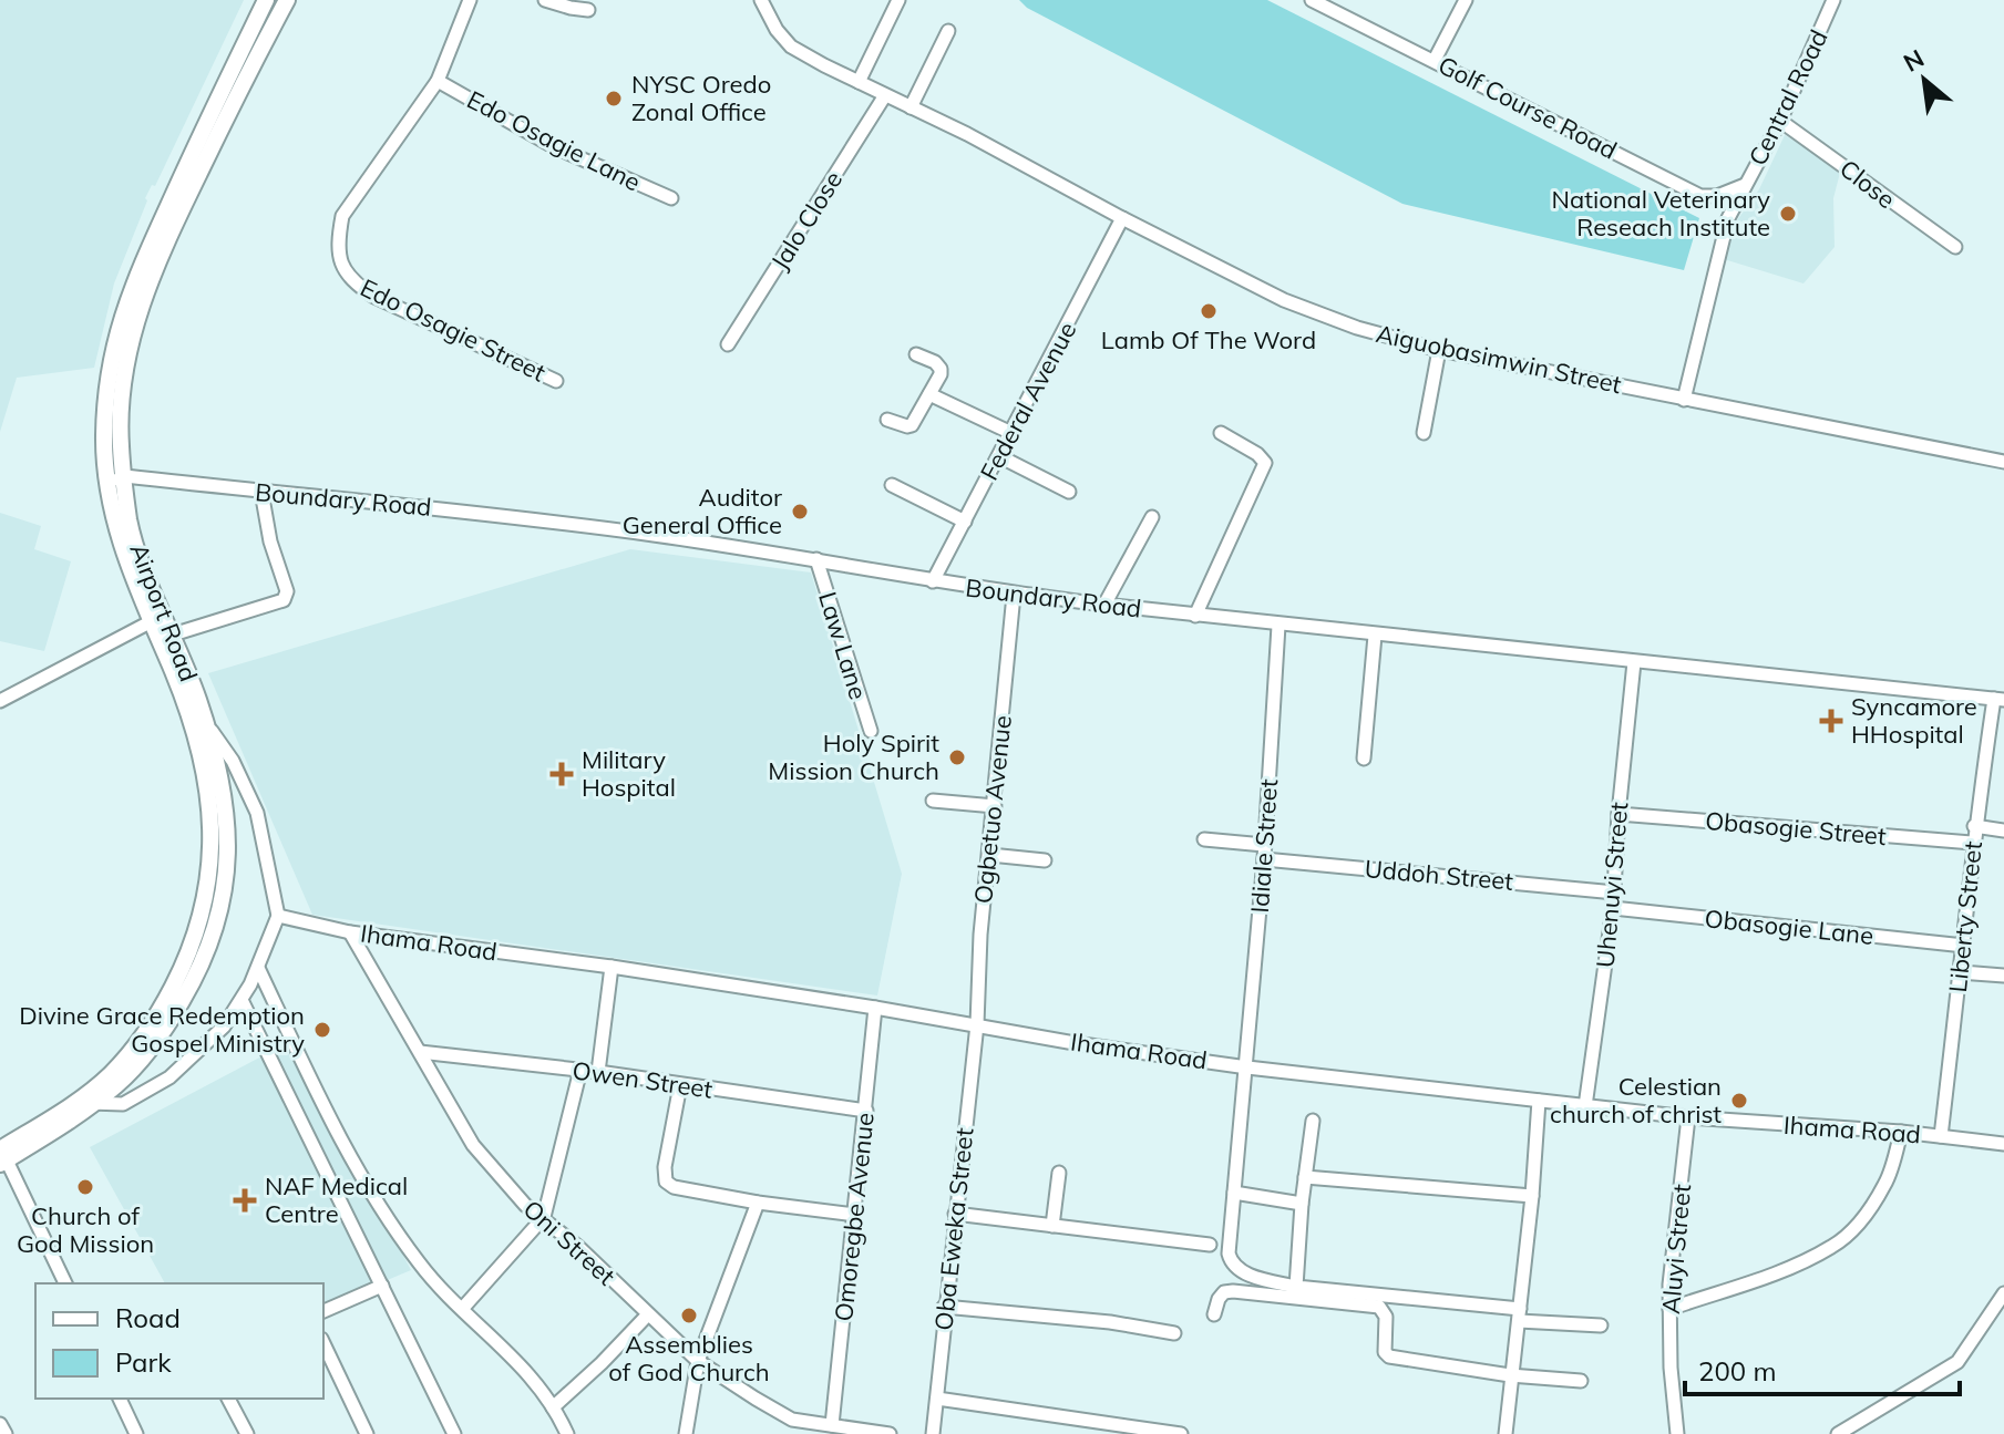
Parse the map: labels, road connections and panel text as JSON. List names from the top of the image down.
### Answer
{
  "streets": {
    "main road": ["Airport Road"],
    "street": [
      "Central Road",
      "Golf Course Road",
      "Edo Osagie Lane",
      "Close",
      "Jalo Close",
      "Edo Osagie Street",
      "Aiguobasimwin Street",
      "Federal Avenue",
      "Boundary Road",
      "Law Lane",
      "Ogbetuo Avenue",
      "Obasogie Street",
      "Idiale Street",
      "Uddoh Street",
      "Uhenuyi Street",
      "Liberty Street",
      "Obasogie Lane",
      "Ihama Road",
      "Owen Street",
      "Omoregbe Avenue",
      "Oba Eweka Street",
      "Oni Street",
      "Aluyi Street"
    ]
  },
  "crossings": [
    ["Central Road", "Close"],
    ["Central Road", "Aiguobasimwin Street"],
    ["Edo Osagie Lane", "Edo Osagie Street"],
    ["Jalo Close", "Aiguobasimwin Street"],
    ["Aiguobasimwin Street", "Federal Avenue"],
    ["Federal Avenue", "Boundary Road"],
    ["Boundary Road", "Airport Road"],
    ["Boundary Road", "Law Lane"],
    ["Boundary Road", "Ogbetuo Avenue"],
    ["Boundary Road", "Idiale Street"],
    ["Boundary Road", "Uhenuyi Street"],
    ["Boundary Road", "Liberty Street"],
    ["Ogbetuo Avenue", "Ihama Road"],
    ["Ogbetuo Avenue", "Oba Eweka Street"],
    ["Obasogie Street", "Uhenuyi Street"],
    ["Obasogie Street", "Liberty Street"],
    ["Idiale Street", "Uddoh Street"],
    ["Idiale Street", "Ihama Road"],
    ["Uddoh Street", "Uhenuyi Street"],
    ["Uhenuyi Street", "Obasogie Lane"],
    ["Uhenuyi Street", "Ihama Road"],
    ["Liberty Street", "Obasogie Lane"],
    ["Liberty Street", "Ihama Road"],
    ["Ihama Road", "Omoregbe Avenue"],
    ["Ihama Road", "Oba Eweka Street"],
    ["Ihama Road", "Oni Street"],
    ["Ihama Road", "Aluyi Street"],
    ["Owen Street", "Omoregbe Avenue"],
    ["Owen Street", "Oni Street"],
    ["Omoregbe Avenue", "Oni Street"]
  ],
  "places": {
    "other": [
      "NYSC Oredo Zonal Office",
      "National Veterinary Reseach Institute",
      "Lamb Of The Word",
      "Auditor General Office",
      "Holy Spirit Mission Church",
      "Divine Grace Redemption Gospel Ministry",
      "Celestian church of christ",
      "Church of God Mission",
      "Assemblies of God Church"
    ],
    "health": ["Syncamore HHospital", "Military Hospital", "NAF Medical Centre"]
  },
  "legend": ["Road", "Park"],
  "scale_bar": "200 m",
  "north": "top left"
}
